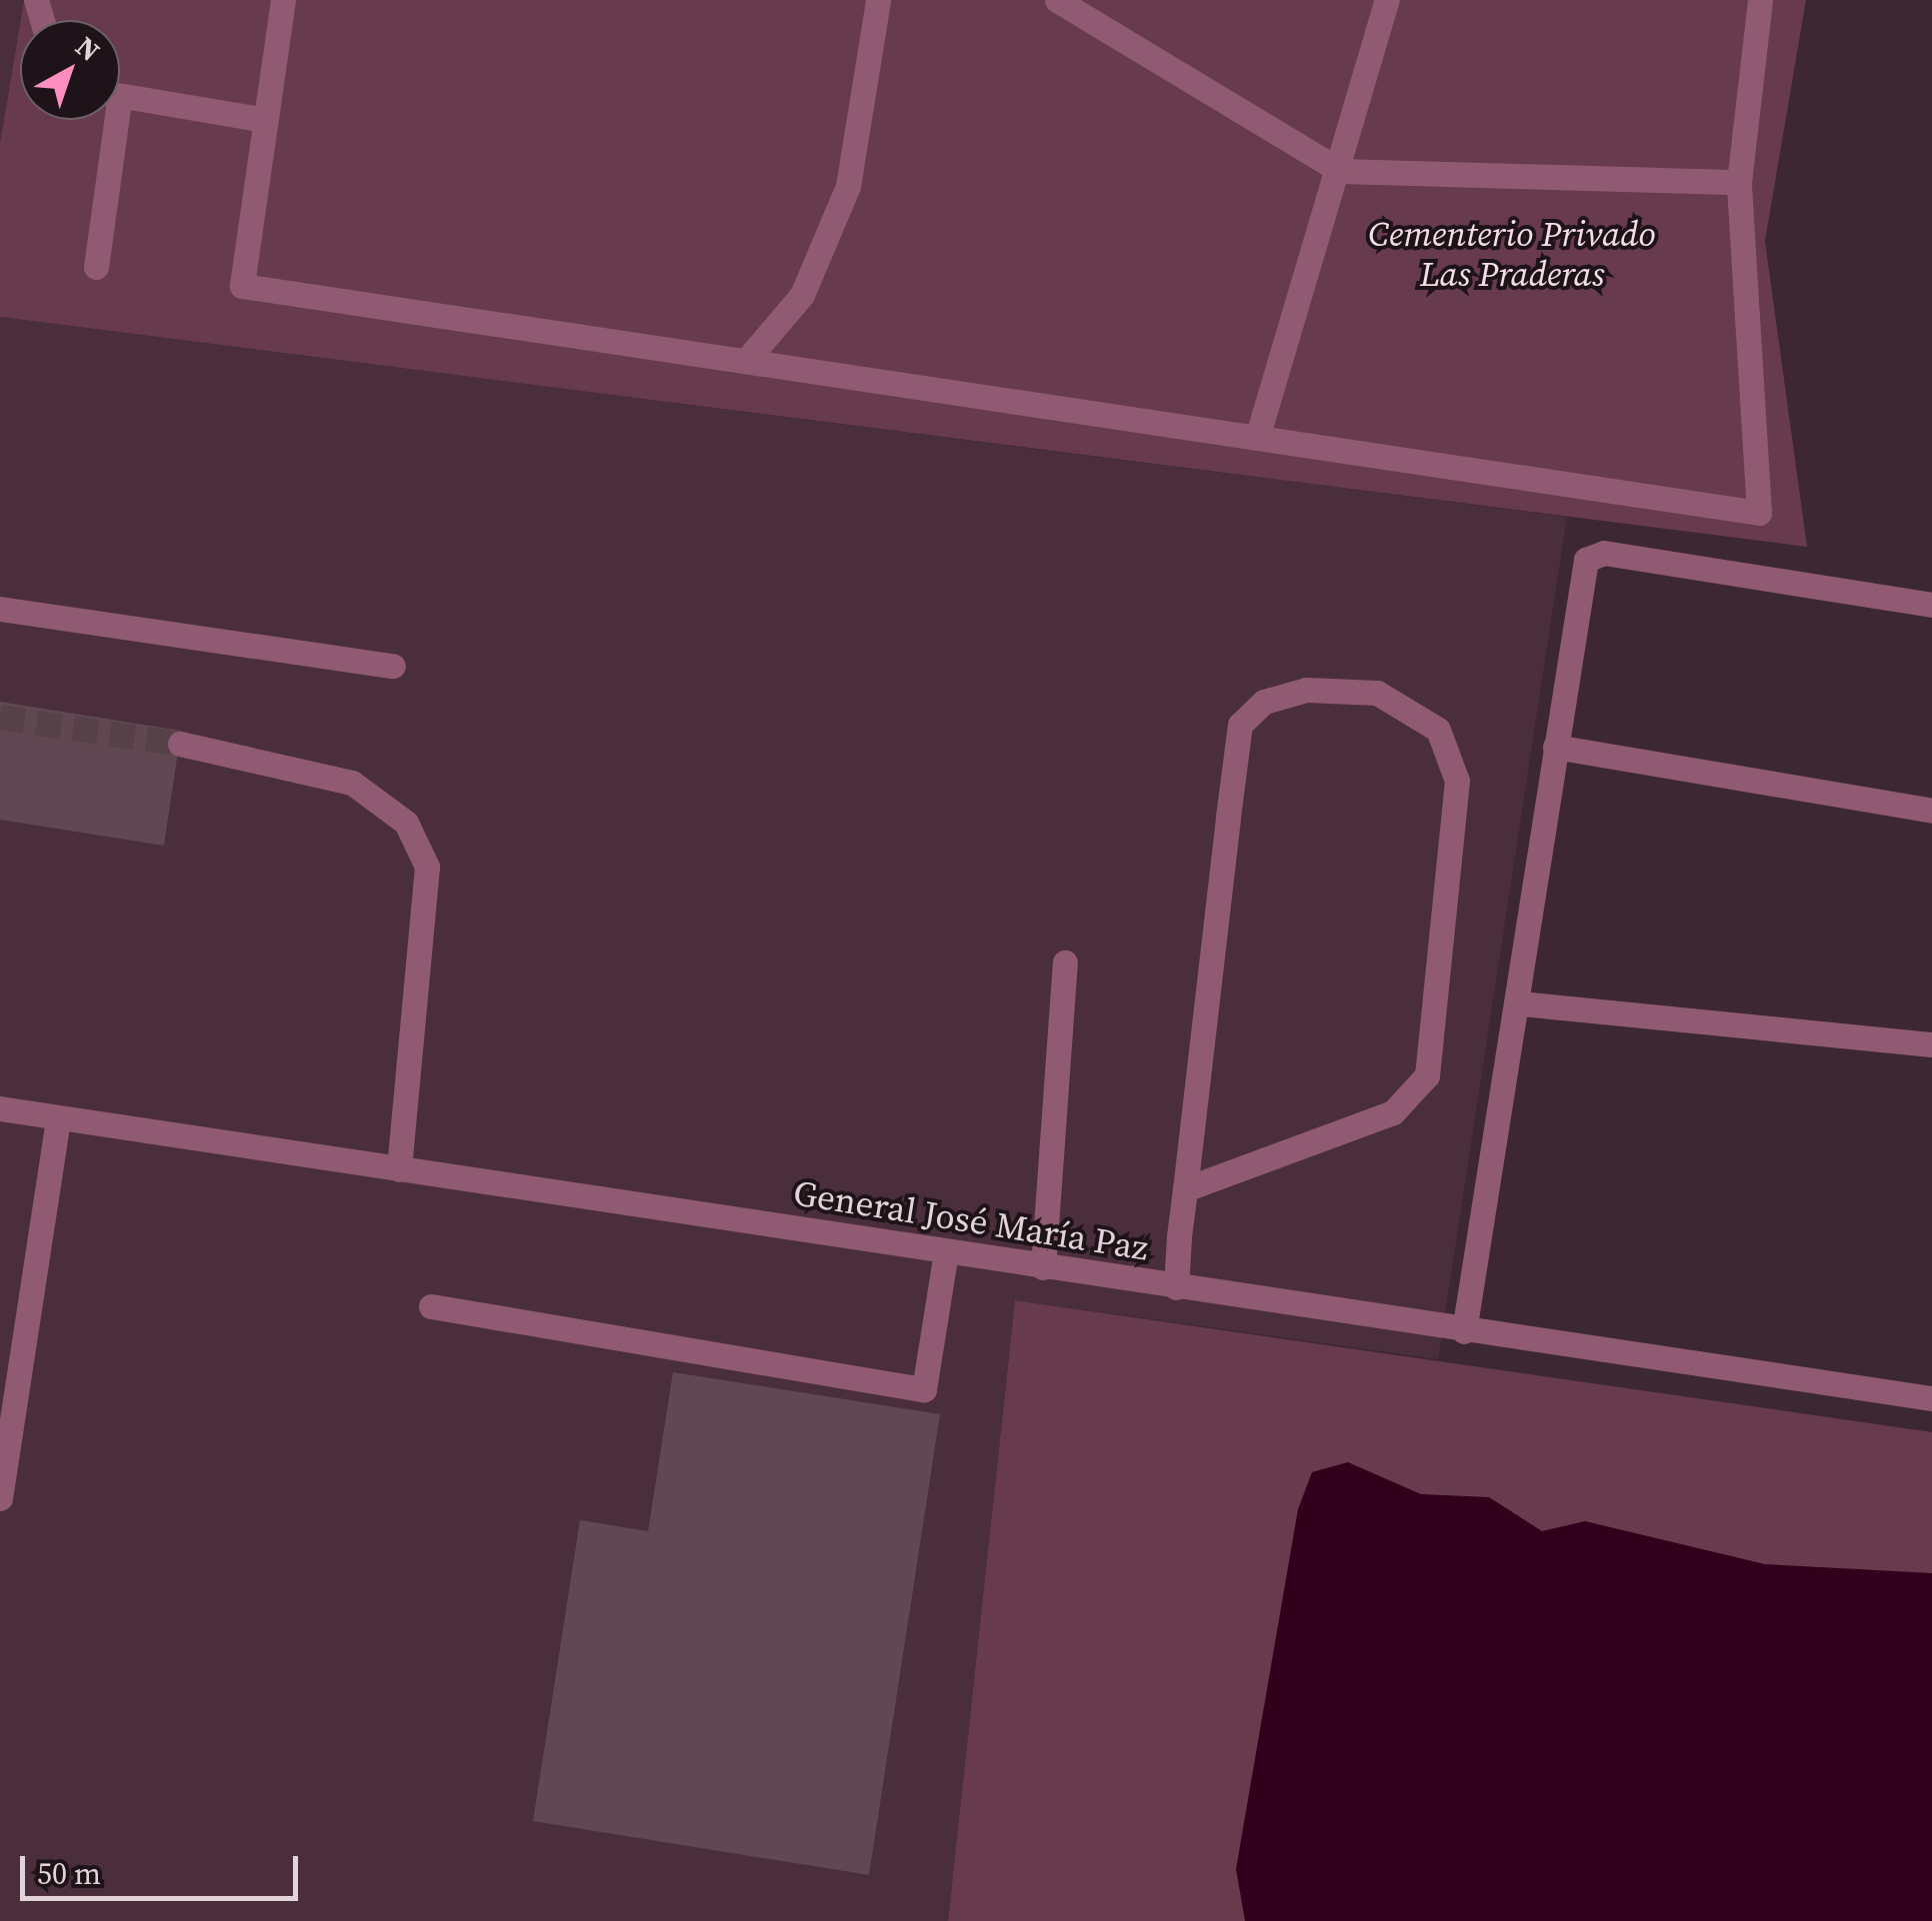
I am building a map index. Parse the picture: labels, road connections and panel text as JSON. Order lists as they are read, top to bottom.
{
  "streets": {
    "street": ["General José María Paz"]
  },
  "parks": ["Cementerio Privado Las Praderas"],
  "scale_bar": "50 m",
  "north": "top right"
}
